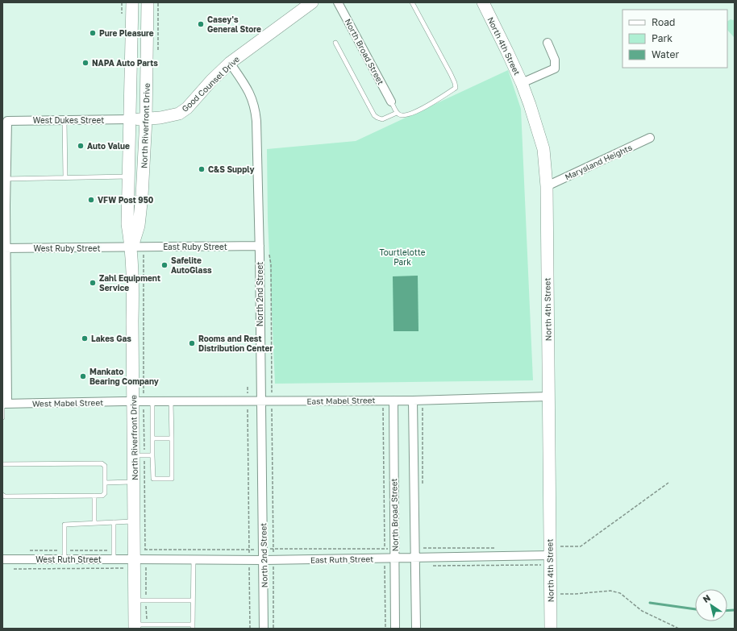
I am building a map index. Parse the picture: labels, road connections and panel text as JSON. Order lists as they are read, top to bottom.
{
  "streets": {
    "street": [
      "North 4th Street",
      "North Broad Street",
      "Good Counsel Drive",
      "West Dukes Street",
      "North Riverfront Drive",
      "Marysland Heights",
      "East Ruby Street",
      "West Ruby Street",
      "North 2nd Street",
      "East Mabel Street",
      "West Mabel Street",
      "West Ruth Street",
      "East Ruth Street"
    ]
  },
  "crossings": [
    ["North 4th Street", "Marysland Heights"],
    ["North 4th Street", "East Mabel Street"],
    ["North 4th Street", "East Ruth Street"],
    ["North Broad Street", "East Mabel Street"],
    ["North Broad Street", "East Ruth Street"],
    ["Good Counsel Drive", "West Dukes Street"],
    ["Good Counsel Drive", "North Riverfront Drive"],
    ["Good Counsel Drive", "North 2nd Street"],
    ["West Dukes Street", "North Riverfront Drive"],
    ["North Riverfront Drive", "East Ruby Street"],
    ["North Riverfront Drive", "West Ruby Street"],
    ["North Riverfront Drive", "East Mabel Street"],
    ["North Riverfront Drive", "West Mabel Street"],
    ["North Riverfront Drive", "West Ruth Street"],
    ["North Riverfront Drive", "East Ruth Street"],
    ["East Ruby Street", "West Ruby Street"],
    ["East Ruby Street", "North 2nd Street"],
    ["North 2nd Street", "East Mabel Street"],
    ["North 2nd Street", "East Ruth Street"],
    ["East Mabel Street", "West Mabel Street"],
    ["West Ruth Street", "East Ruth Street"]
  ],
  "parks": ["Tourtlelotte Park"],
  "places": [
    "Casey's General Store",
    "Pure Pleasure",
    "NAPA Auto Parts",
    "Auto Value",
    "C&S Supply",
    "VFW Post 950",
    "Safelite AutoGlass",
    "Zahl Equipment Service",
    "Lakes Gas",
    "Rooms and Rest Distribution Center",
    "Mankato Bearing Company"
  ],
  "legend": ["Road", "Park", "Water"],
  "north": "top left"
}
